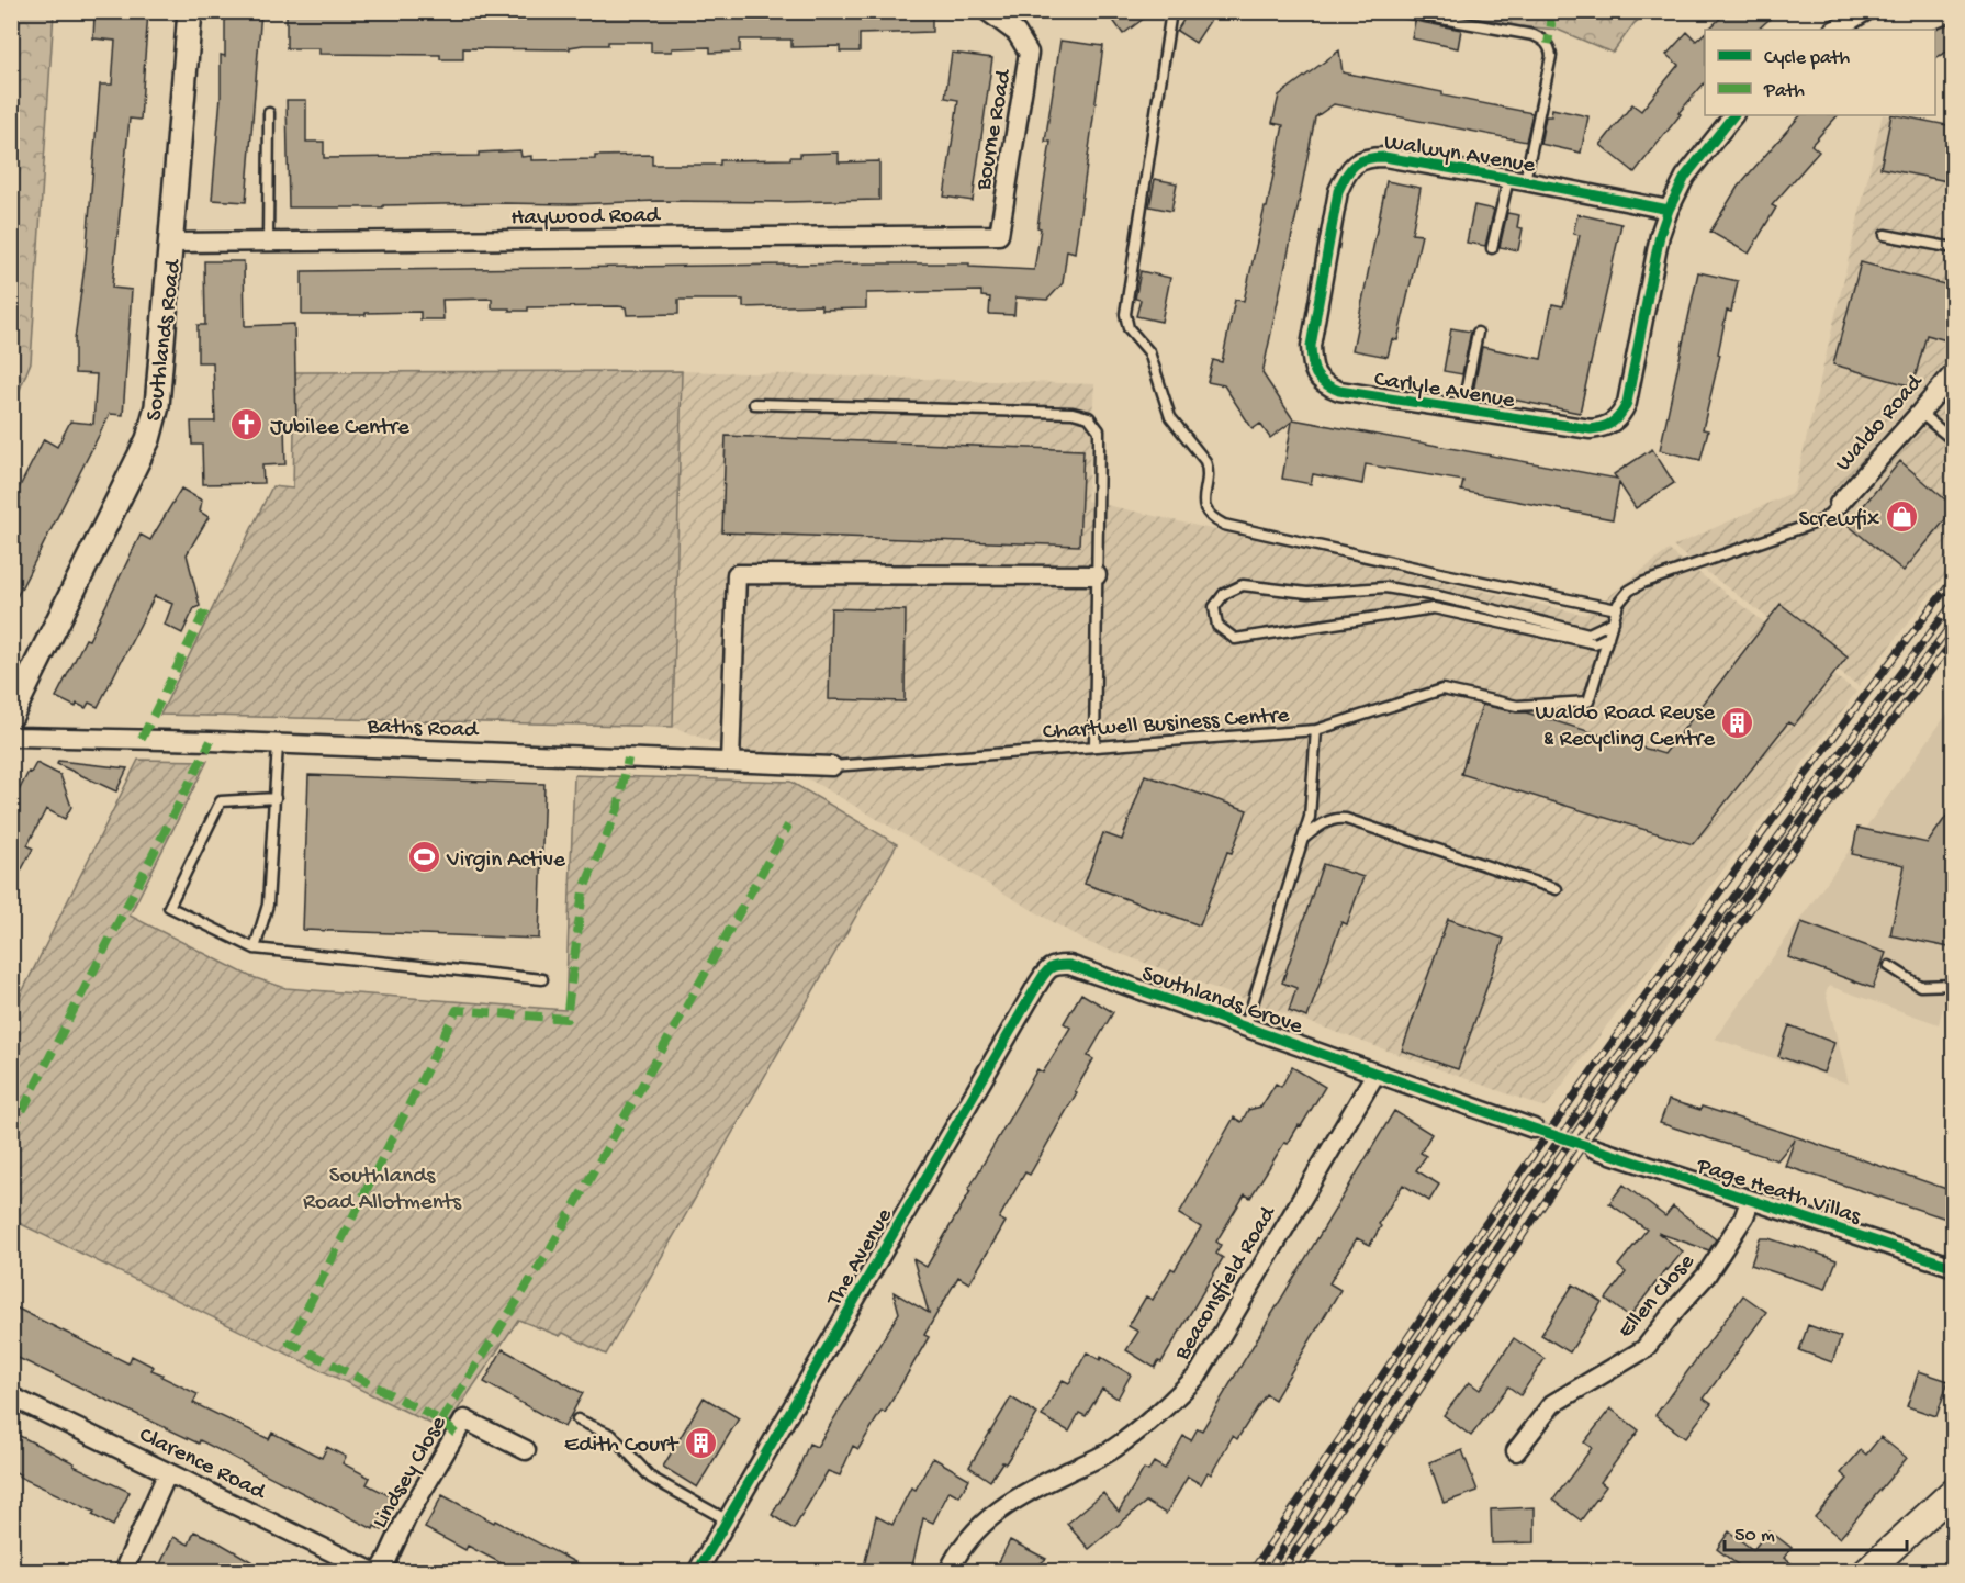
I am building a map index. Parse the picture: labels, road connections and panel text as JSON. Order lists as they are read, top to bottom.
{
  "streets": {
    "street": [
      "Bourne Road",
      "Walwyn Avenue",
      "Haywood Road",
      "Southlands Road",
      "Carlyle Avenue",
      "Waldo Road",
      "Baths Road",
      "Southlands Grove",
      "Page Heath Villas",
      "The Avenue",
      "Beaconsfield Road",
      "Ellen Close",
      "Clarence Road",
      "Lindsey Close"
    ],
    "lane": ["Chartwell Business Centre"]
  },
  "crossings": [
    ["Bourne Road", "Haywood Road"],
    ["Walwyn Avenue", "Carlyle Avenue"],
    ["Haywood Road", "Southlands Road"],
    ["Chartwell Business Centre", "Baths Road"],
    ["Chartwell Business Centre", "Southlands Grove"],
    ["Southlands Grove", "The Avenue"],
    ["Southlands Grove", "Beaconsfield Road"],
    ["Page Heath Villas", "Ellen Close"]
  ],
  "parks": ["Southlands Road Allotments"],
  "places": {
    "church": ["Jubilee Centre"],
    "shop": ["Screwfix"],
    "building": ["Waldo Road Reuse & Recycling Centre", "Edith Court"],
    "sports": ["Virgin Active"]
  },
  "legend": ["Cycle path", "Path"],
  "scale_bar": "50 m"
}
